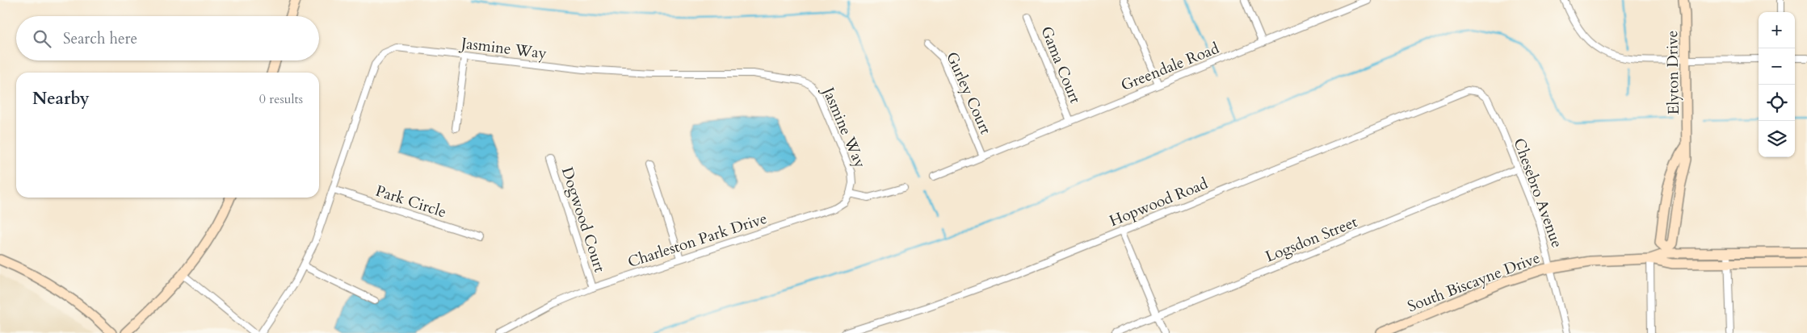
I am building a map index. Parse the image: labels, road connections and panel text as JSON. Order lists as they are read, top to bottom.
{
  "streets": {
    "street": [
      "Jasmine Way",
      "Gama Court",
      "Greendale Road",
      "Elyton Drive",
      "Gurley Court",
      "Chesebro Avenue",
      "Park Circle",
      "Hopwood Road",
      "Dogwood Court",
      "Logsdon Street",
      "Charleston Park Drive",
      "South Biscayne Drive"
    ]
  },
  "crossings": [
    ["Jasmine Way", "Park Circle"],
    ["Jasmine Way", "Charleston Park Drive"],
    ["Gama Court", "Greendale Road"],
    ["Greendale Road", "Gurley Court"],
    ["Elyton Drive", "South Biscayne Drive"],
    ["Chesebro Avenue", "Hopwood Road"],
    ["Chesebro Avenue", "Logsdon Street"],
    ["Chesebro Avenue", "South Biscayne Drive"],
    ["Dogwood Court", "Charleston Park Drive"]
  ],
  "page": {
    "map_buttons": ["+", "−"],
    "search": "Search here",
    "heading": ["Nearby", "0 results"]
  }
}
